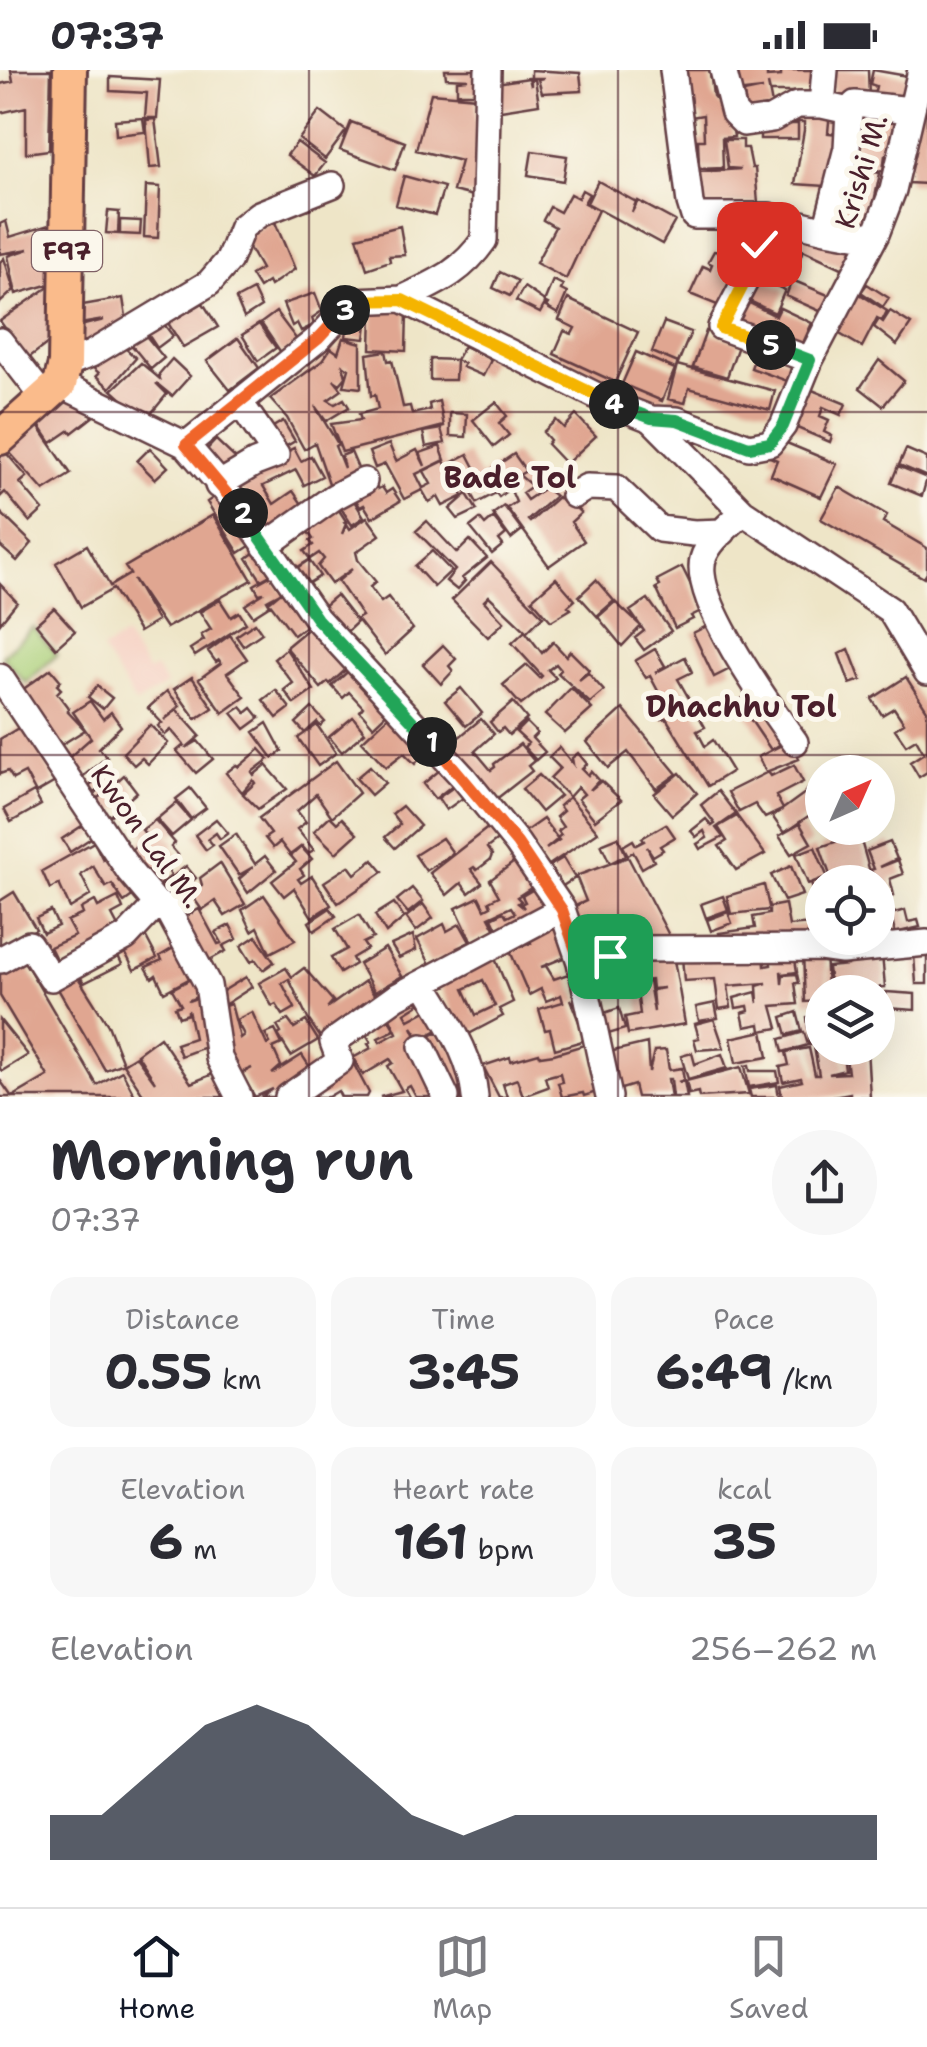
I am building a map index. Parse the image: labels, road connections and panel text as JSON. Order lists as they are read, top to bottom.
{
  "streets": {
    "main road": ["F97"],
    "street": ["Krishi M.", "Kwon Lal M."]
  },
  "districts": ["Bade Tol", "Dhachhu Tol"],
  "north": "top right",
  "page": {
    "status": "07:37",
    "pins": [
      "3",
      "5",
      "4",
      "2",
      "1"
    ],
    "heading": ["Morning run", "07:37"],
    "stats": [
      ["Distance", "0.55 km"],
      ["Time", "3:45"],
      ["Pace", "6:49 /km"],
      ["Elevation", "6 m"],
      ["Heart rate", "161 bpm"],
      ["kcal", "35"]
    ],
    "chart": ["Elevation", "256–262 m"],
    "tabs": ["Home", "Map", "Saved"]
  }
}
